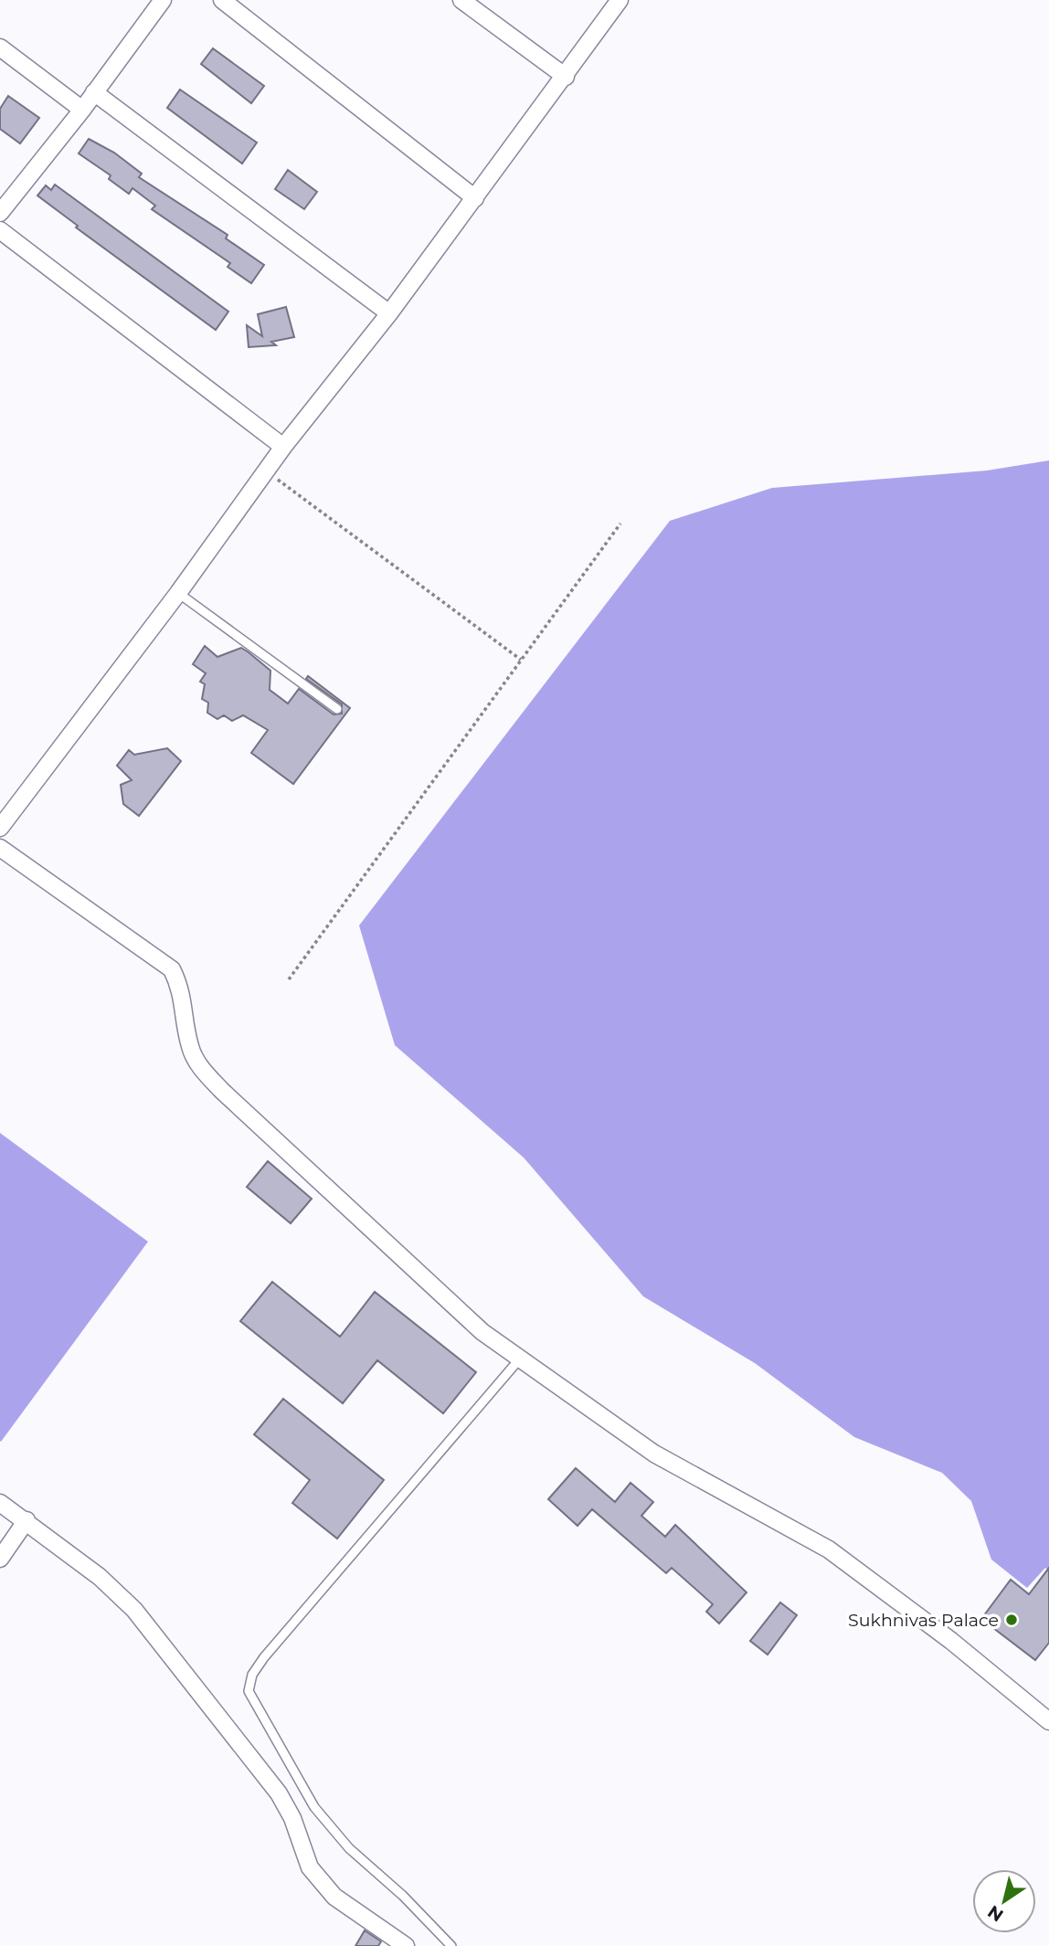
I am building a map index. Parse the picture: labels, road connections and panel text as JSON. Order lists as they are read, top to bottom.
{
  "places": ["Sukhnivas Palace"],
  "north": "bottom left"
}
